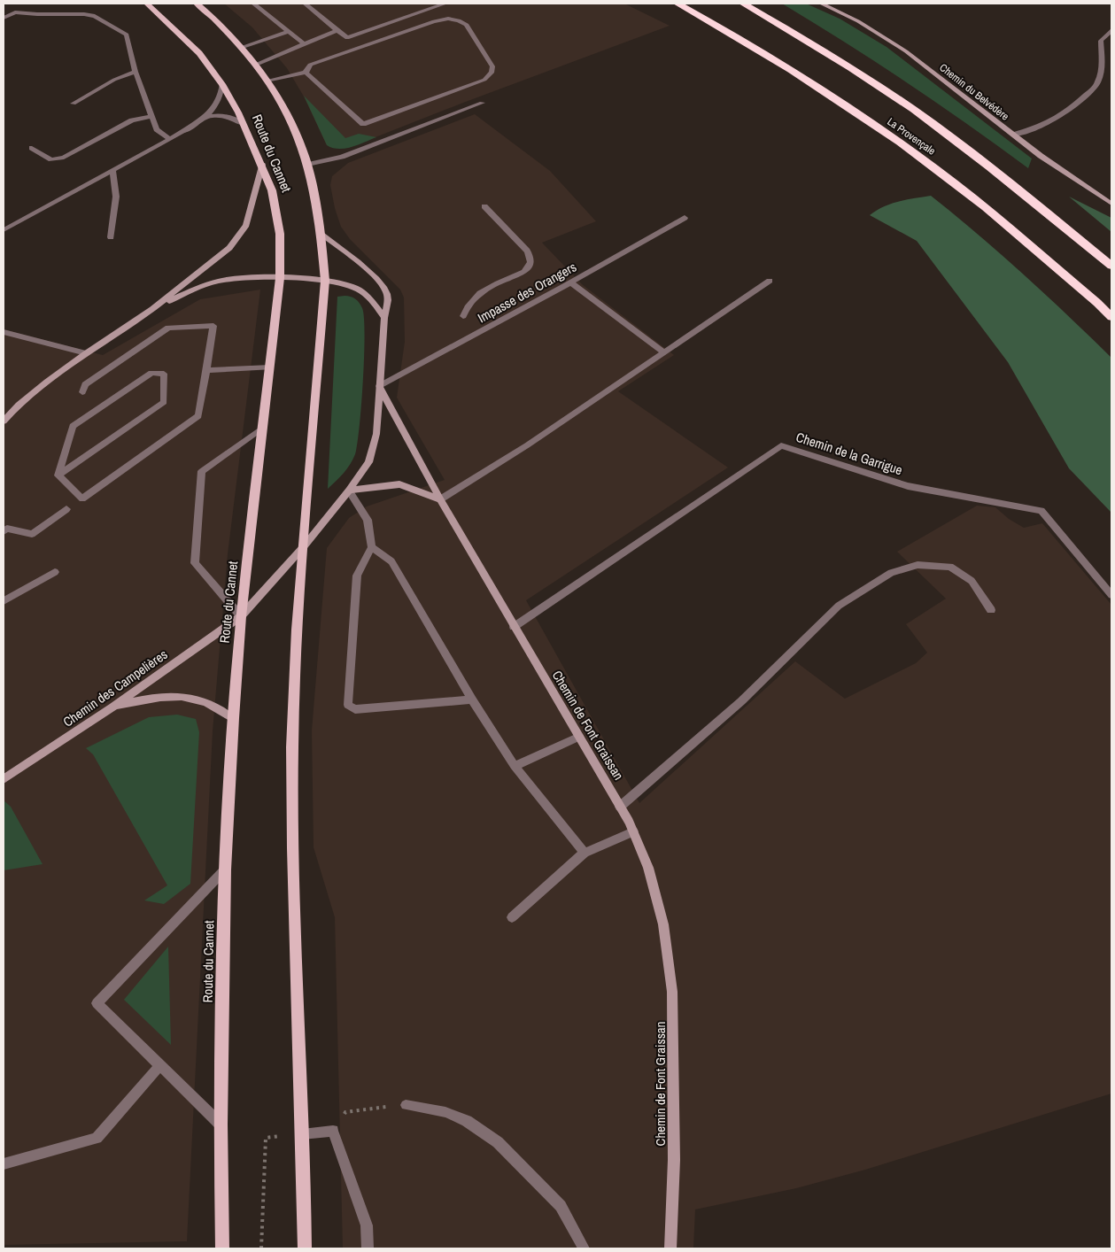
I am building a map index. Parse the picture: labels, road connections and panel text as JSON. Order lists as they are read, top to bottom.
{
  "streets": {
    "highway": ["La Provençale"],
    "main road": [
      "Chemin du Belvédère",
      "Route du Cannet",
      "Chemin des Campelières",
      "Chemin de Font Graissan"
    ],
    "street": ["Impasse des Orangers", "Chemin de la Garrigue"]
  },
  "crossings": [
    ["Route du Cannet", "Chemin des Campelières"],
    ["Impasse des Orangers", "Chemin des Campelières"],
    ["Impasse des Orangers", "Chemin de Font Graissan"],
    ["Chemin de la Garrigue", "Chemin de Font Graissan"],
    ["Chemin des Campelières", "Chemin de Font Graissan"]
  ]
}
